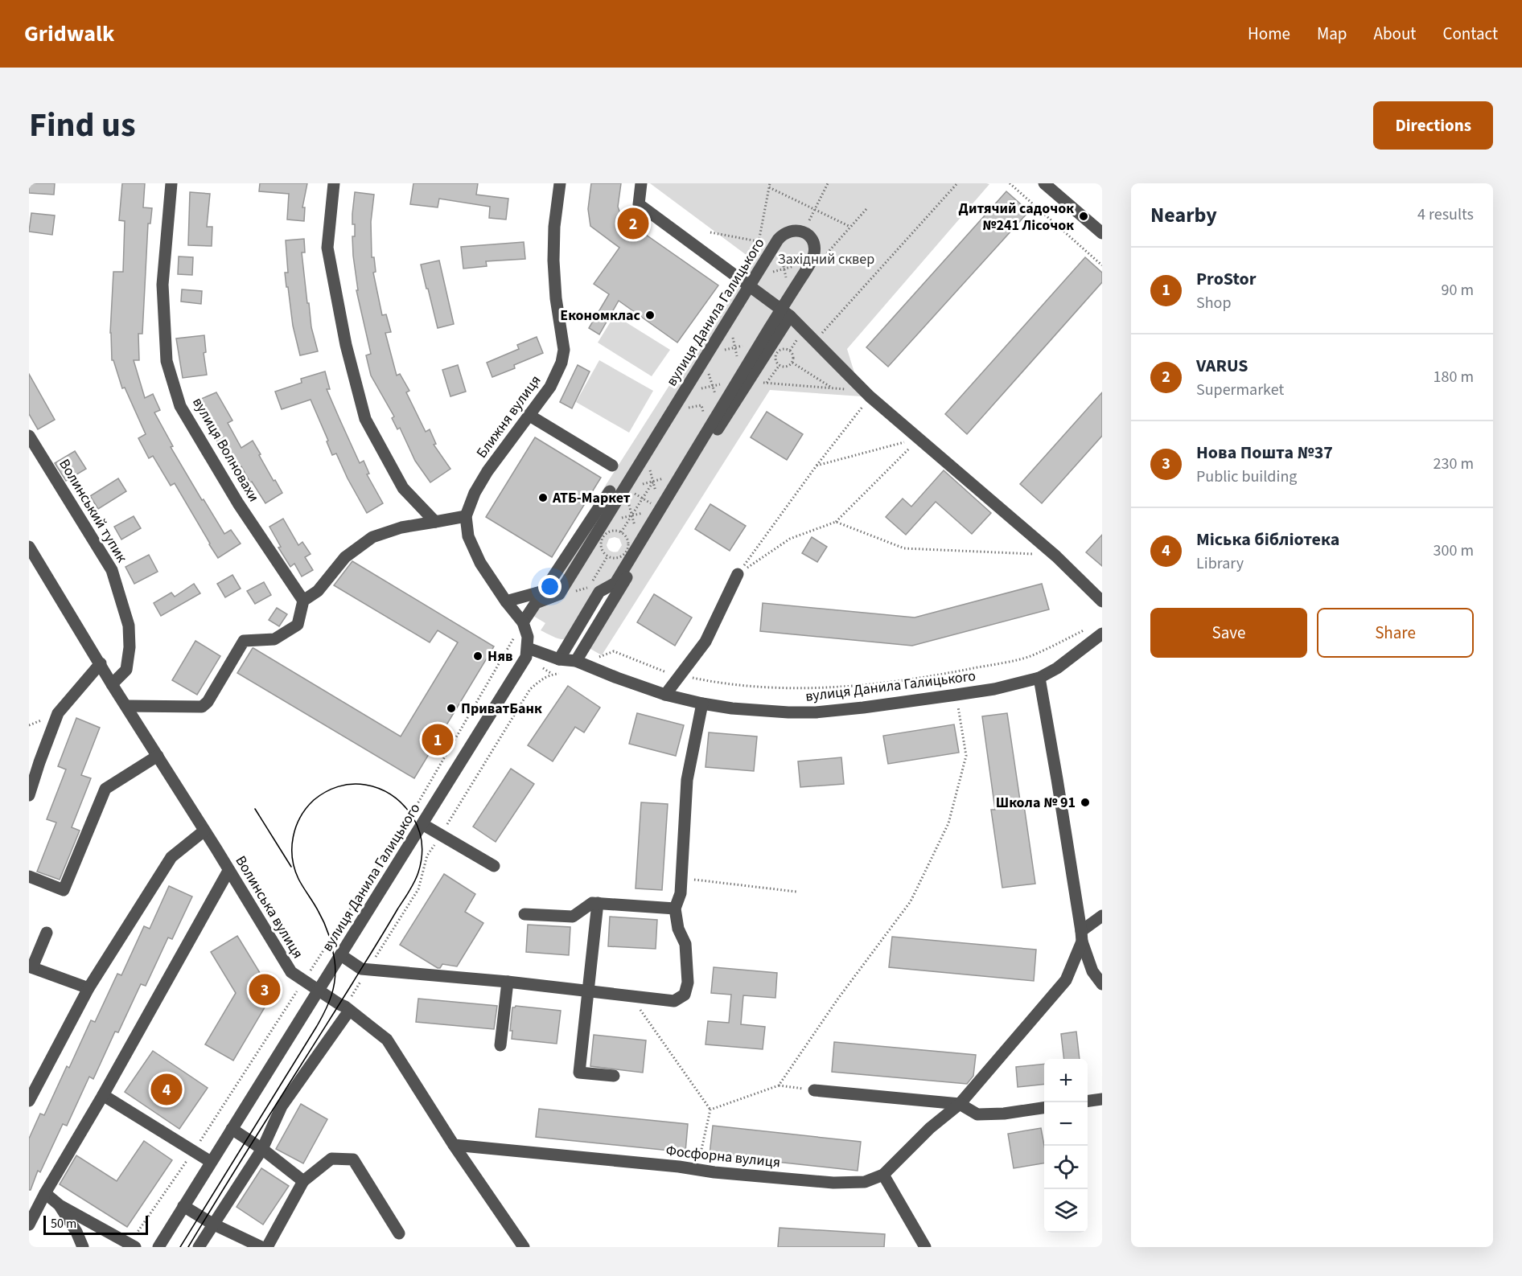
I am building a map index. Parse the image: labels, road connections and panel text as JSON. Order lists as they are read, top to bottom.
{
  "streets": {
    "street": [
      "вулиця Данила Галицького",
      "Ближня вулиця",
      "вулиця Волновахи",
      "Волинський тупик",
      "Волинська вулиця",
      "Фосфорна вулиця"
    ]
  },
  "crossings": [
    ["вулиця Данила Галицького", "Волинська вулиця"],
    ["Волинський тупик", "Волинська вулиця"],
    ["Волинська вулиця", "Фосфорна вулиця"]
  ],
  "parks": ["Західний сквер"],
  "places": [
    "Дитячий садочок №241 Лісочок",
    "Економклас",
    "АТБ-Маркет",
    "Няв",
    "ПриватБанк",
    "Школа № 91"
  ],
  "scale_bar": "50 m",
  "page": {
    "header": "Gridwalk",
    "nav": [
      "Home",
      "Map",
      "About",
      "Contact"
    ],
    "title": "Find us",
    "buttons": [
      "Directions",
      ["Save", "Share"]
    ],
    "heading": ["Nearby", "4 results"],
    "pins": [
      "2",
      "1",
      "3",
      "4"
    ],
    "list": [
      {
        "mark": "1",
        "name": "ProStor",
        "note": "Shop",
        "value": "90 m"
      },
      {
        "mark": "2",
        "name": "VARUS",
        "note": "Supermarket",
        "value": "180 m"
      },
      {
        "mark": "3",
        "name": "Нова Пошта №37",
        "note": "Public building",
        "value": "230 m"
      },
      {
        "mark": "4",
        "name": "Міська бібліотека",
        "note": "Library",
        "value": "300 m"
      }
    ],
    "map_buttons": ["+", "−"],
    "scale": "50 m"
  }
}
